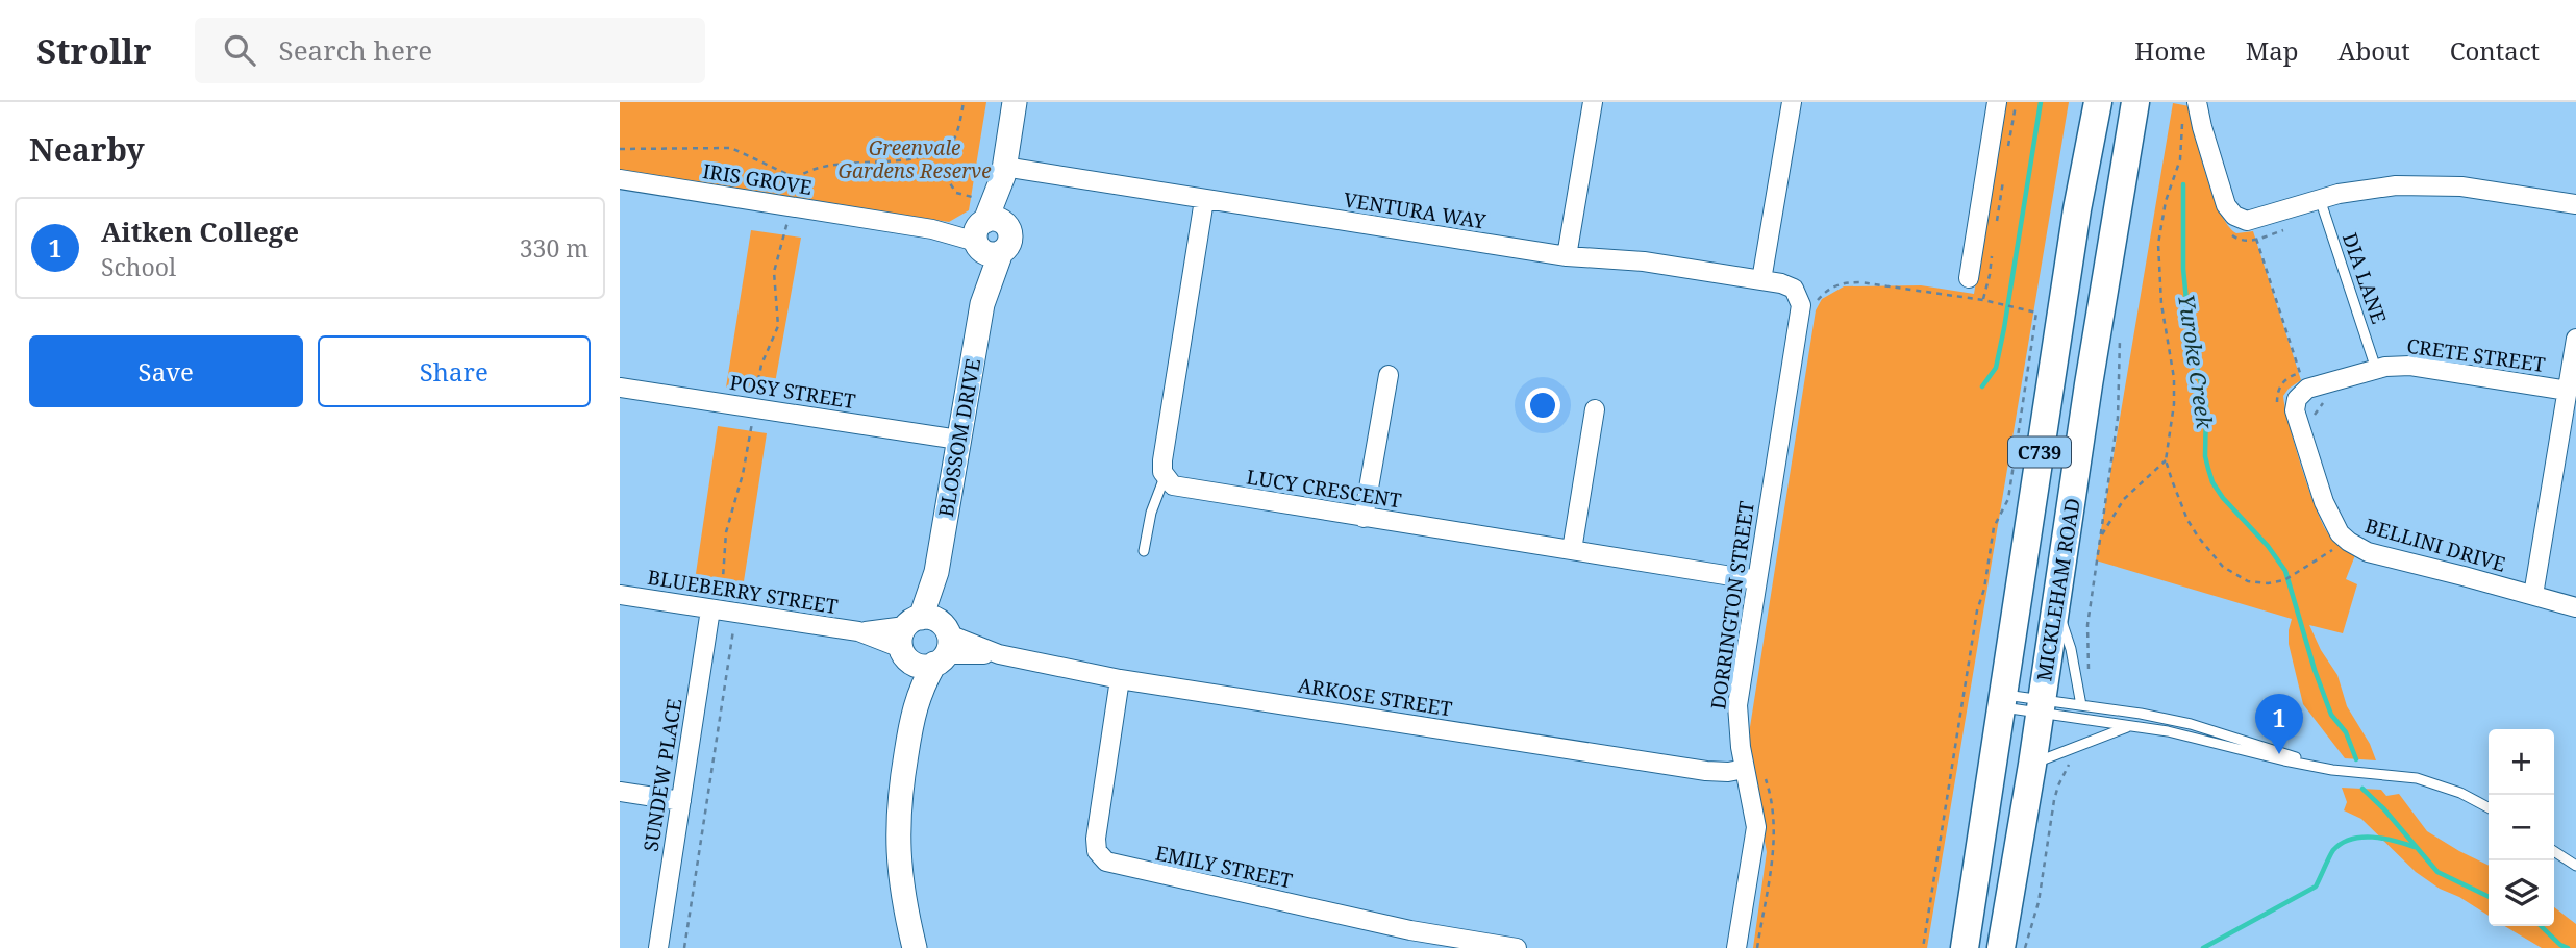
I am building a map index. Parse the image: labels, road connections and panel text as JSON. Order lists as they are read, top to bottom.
{
  "streets": {
    "main road": ["C739", "MICKLEHAM ROAD"],
    "street": [
      "IRIS GROVE",
      "VENTURA WAY",
      "CRETE STREET",
      "POSY STREET",
      "BLOSSOM DRIVE",
      "LUCY CRESCENT",
      "BELLINI DRIVE",
      "BLUEBERRY STREET",
      "DORRINGTON STREET",
      "ARKOSE STREET",
      "SUNDEW PLACE",
      "EMILY STREET"
    ],
    "lane": ["DIA LANE"]
  },
  "crossings": [
    ["IRIS GROVE", "BLOSSOM DRIVE"],
    ["VENTURA WAY", "BLOSSOM DRIVE"],
    ["VENTURA WAY", "DORRINGTON STREET"],
    ["DIA LANE", "CRETE STREET"],
    ["CRETE STREET", "BELLINI DRIVE"],
    ["POSY STREET", "BLOSSOM DRIVE"],
    ["BLOSSOM DRIVE", "BLUEBERRY STREET"],
    ["BLOSSOM DRIVE", "ARKOSE STREET"],
    ["LUCY CRESCENT", "DORRINGTON STREET"],
    ["BLUEBERRY STREET", "ARKOSE STREET"],
    ["BLUEBERRY STREET", "SUNDEW PLACE"],
    ["DORRINGTON STREET", "ARKOSE STREET"],
    ["ARKOSE STREET", "EMILY STREET"]
  ],
  "water": ["Yuroke Creek"],
  "parks": ["Greenvale Gardens Reserve"],
  "page": {
    "header": "Strollr",
    "search": "Search here",
    "nav": [
      "Home",
      "Map",
      "About",
      "Contact"
    ],
    "heading": "Nearby",
    "list": [
      {
        "mark": "1",
        "name": "Aitken College",
        "note": "School",
        "value": "330 m"
      }
    ],
    "buttons": ["Save", "Share"],
    "pins": "1",
    "map_buttons": ["+", "−"]
  }
}
